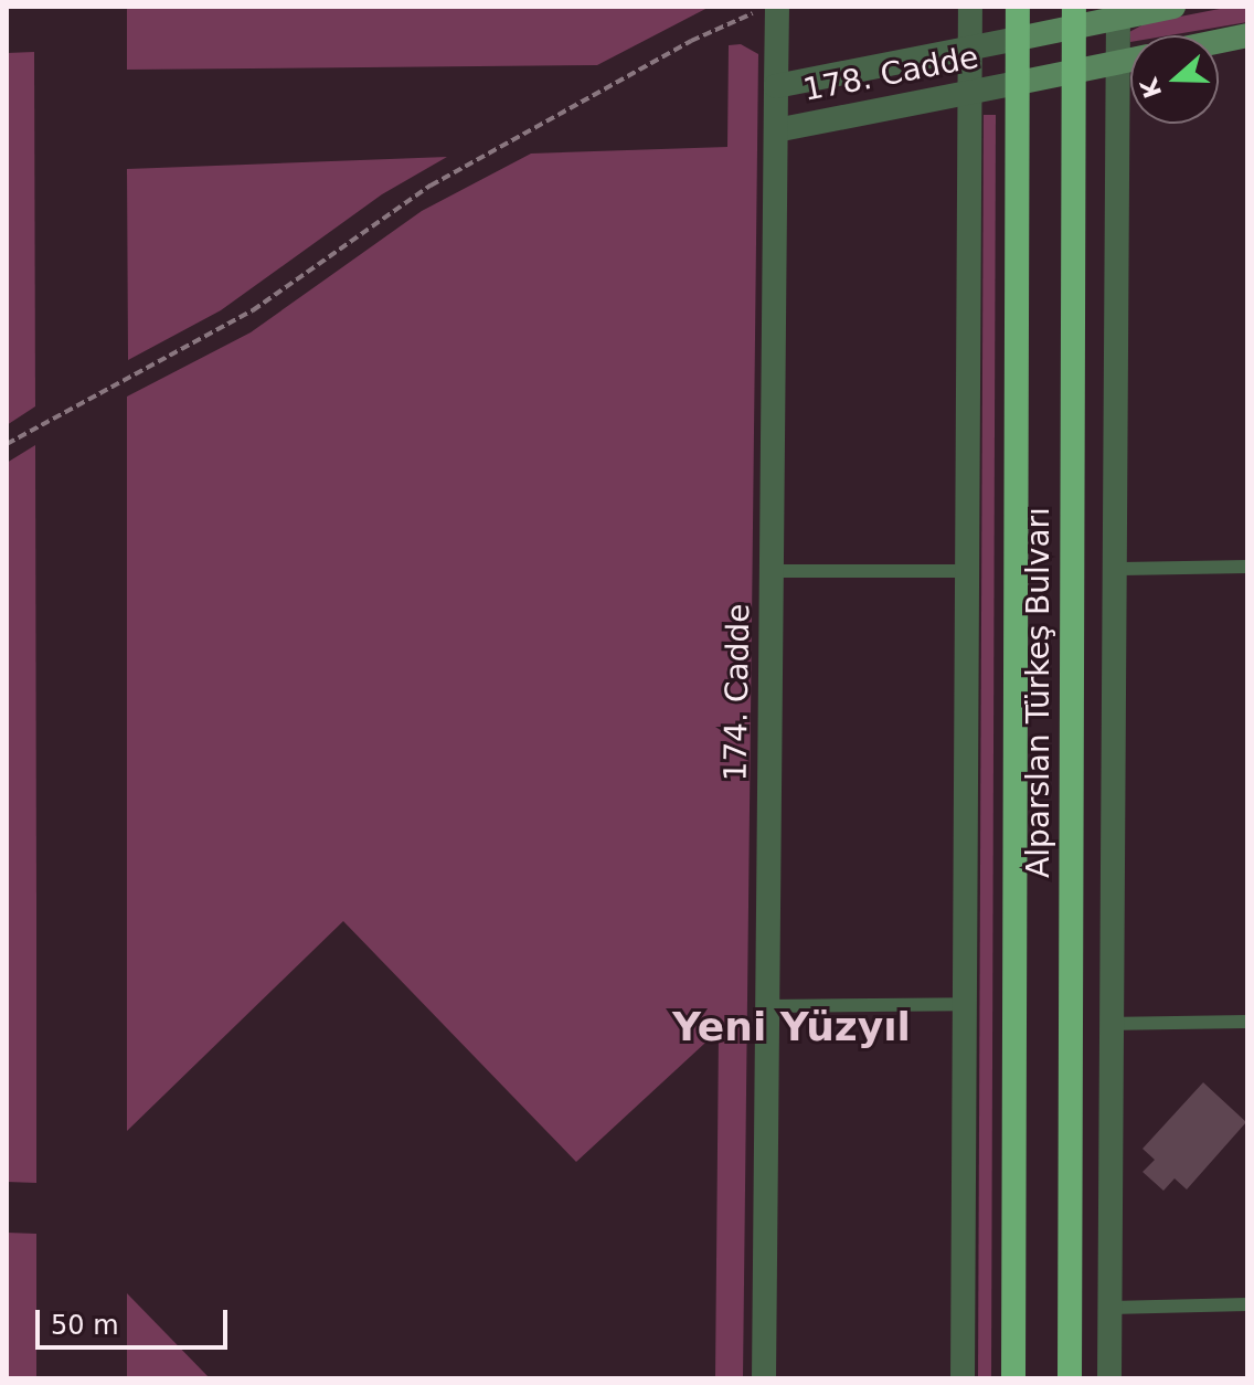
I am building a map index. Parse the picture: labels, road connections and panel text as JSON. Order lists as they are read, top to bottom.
{
  "streets": {
    "highway": ["Alparslan Türkeş Bulvarı"],
    "street": ["178. Cadde", "174. Cadde"]
  },
  "crossings": [
    ["178. Cadde", "174. Cadde"],
    ["178. Cadde", "Alparslan Türkeş Bulvarı"]
  ],
  "districts": ["Yeni Yüzyıl"],
  "scale_bar": "50 m",
  "north": "left"
}
